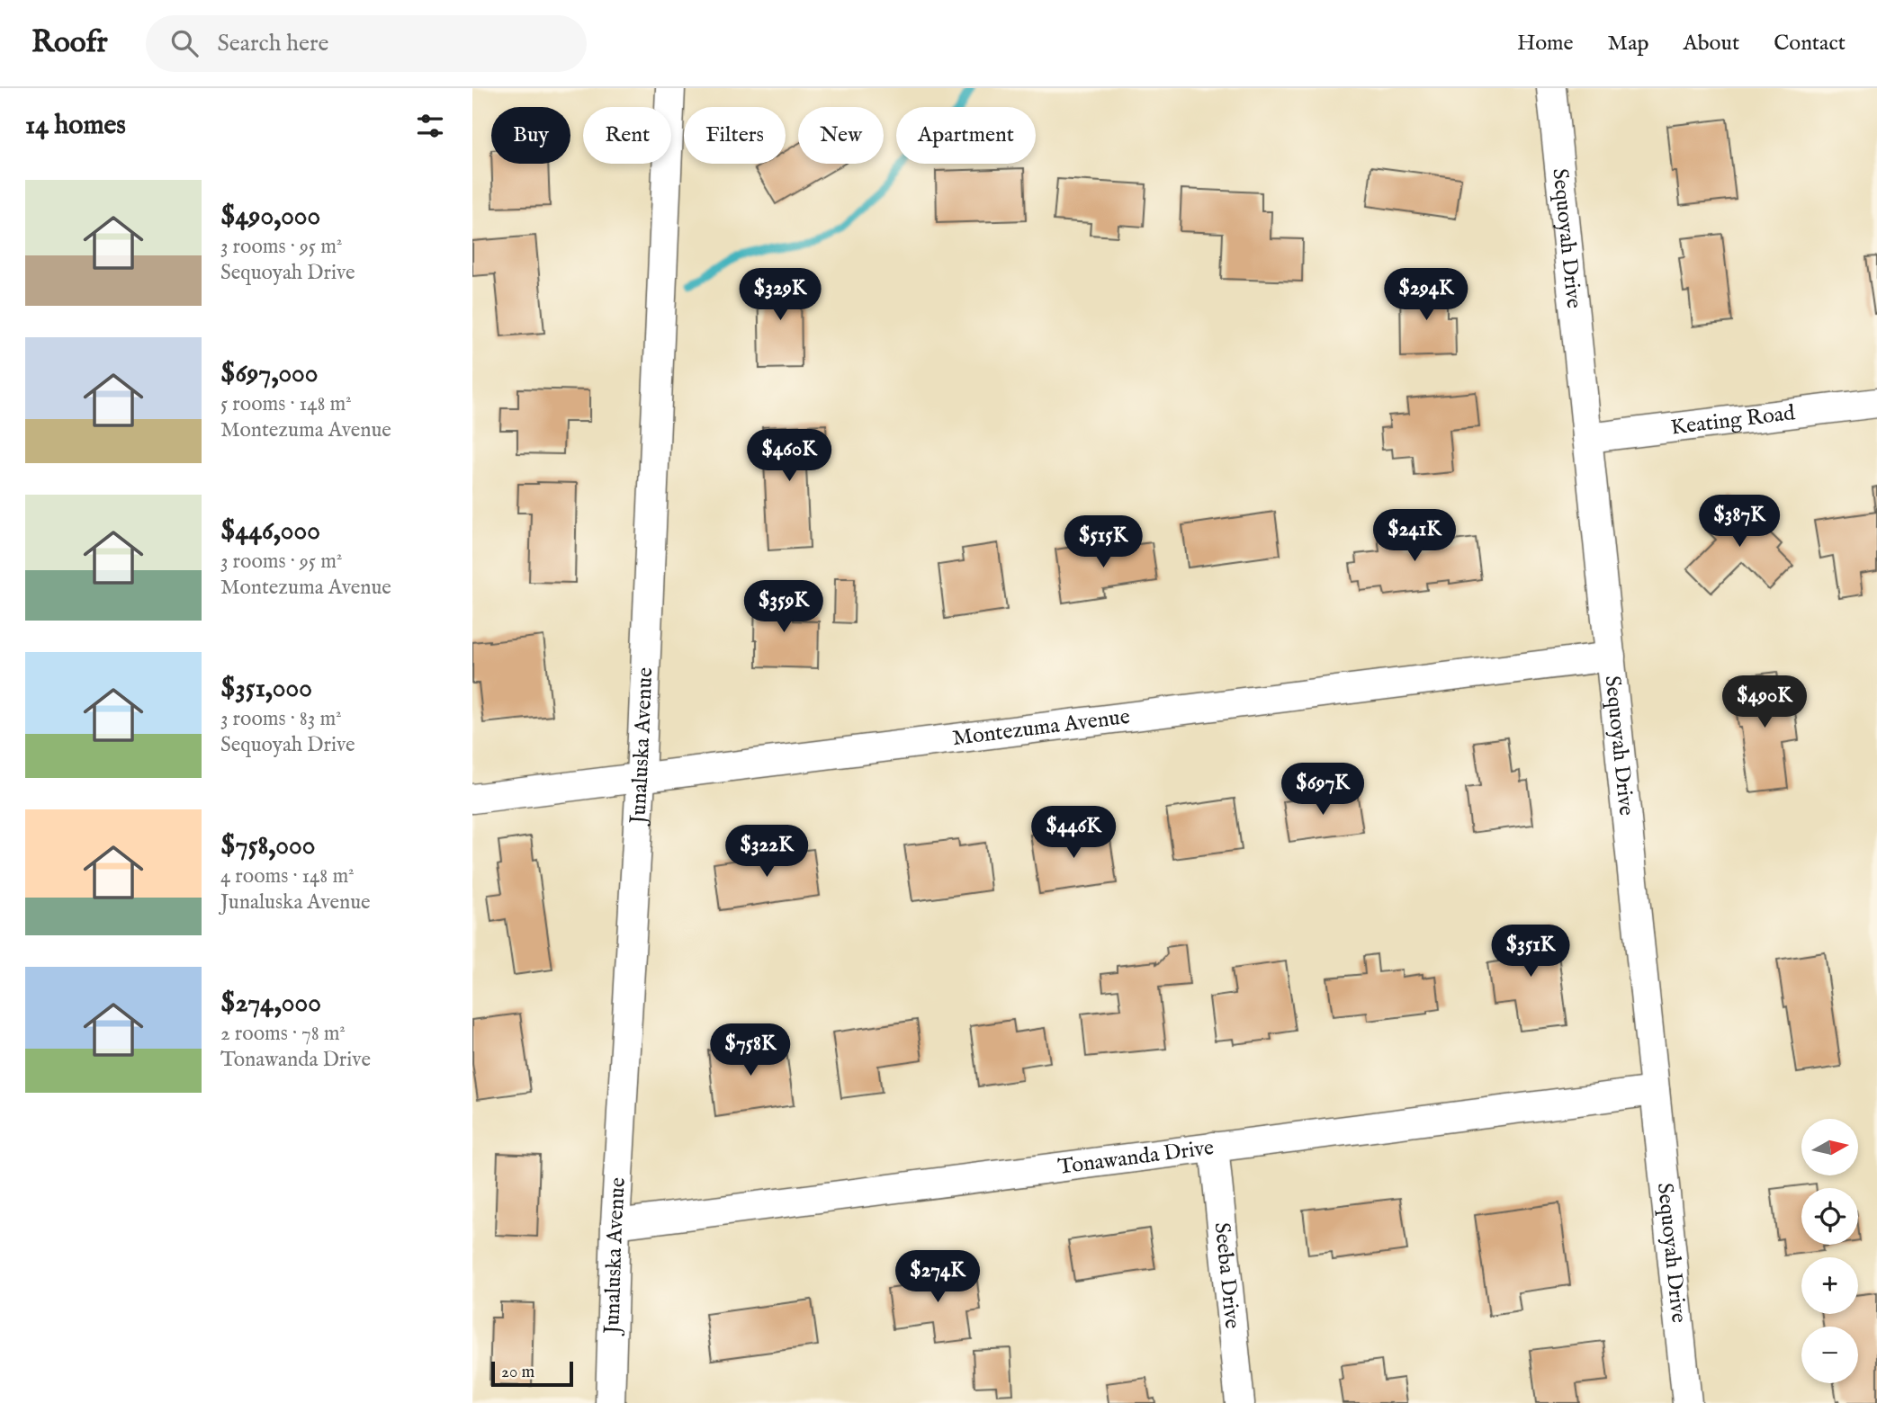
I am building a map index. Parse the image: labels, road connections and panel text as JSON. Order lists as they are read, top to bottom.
{
  "streets": {
    "street": [
      "Sequoyah Drive",
      "Keating Road",
      "Montezuma Avenue",
      "Junaluska Avenue",
      "Tonawanda Drive",
      "Seeba Drive"
    ]
  },
  "crossings": [
    ["Sequoyah Drive", "Keating Road"],
    ["Sequoyah Drive", "Montezuma Avenue"],
    ["Sequoyah Drive", "Tonawanda Drive"],
    ["Montezuma Avenue", "Junaluska Avenue"],
    ["Junaluska Avenue", "Tonawanda Drive"],
    ["Tonawanda Drive", "Seeba Drive"]
  ],
  "scale_bar": "20 m",
  "north": "right",
  "page": {
    "header": "Roofr",
    "search": "Search here",
    "nav": [
      "Home",
      "Map",
      "About",
      "Contact"
    ],
    "heading": "14 homes",
    "chip": [
      "Buy",
      "Rent",
      "Filters",
      "New",
      "Apartment"
    ],
    "list": [
      {
        "name": "$490,000",
        "note": "3 rooms · 95 m² · Sequoyah Drive"
      },
      {
        "name": "$697,000",
        "note": "5 rooms · 148 m² · Montezuma Avenue"
      },
      {
        "name": "$446,000",
        "note": "3 rooms · 95 m² · Montezuma Avenue"
      },
      {
        "name": "$351,000",
        "note": "3 rooms · 83 m² · Sequoyah Drive"
      },
      {
        "name": "$758,000",
        "note": "4 rooms · 148 m² · Junaluska Avenue"
      },
      {
        "name": "$274,000",
        "note": "2 rooms · 78 m² · Tonawanda Drive"
      }
    ],
    "price": [
      "$329K",
      "$294K",
      "$460K",
      "$387K",
      "$241K",
      "$515K",
      "$359K",
      "$490K",
      "$697K",
      "$446K",
      "$322K",
      "$351K",
      "$758K",
      "$274K"
    ],
    "map_buttons": ["+", "−"],
    "scale": "20 m"
  }
}
